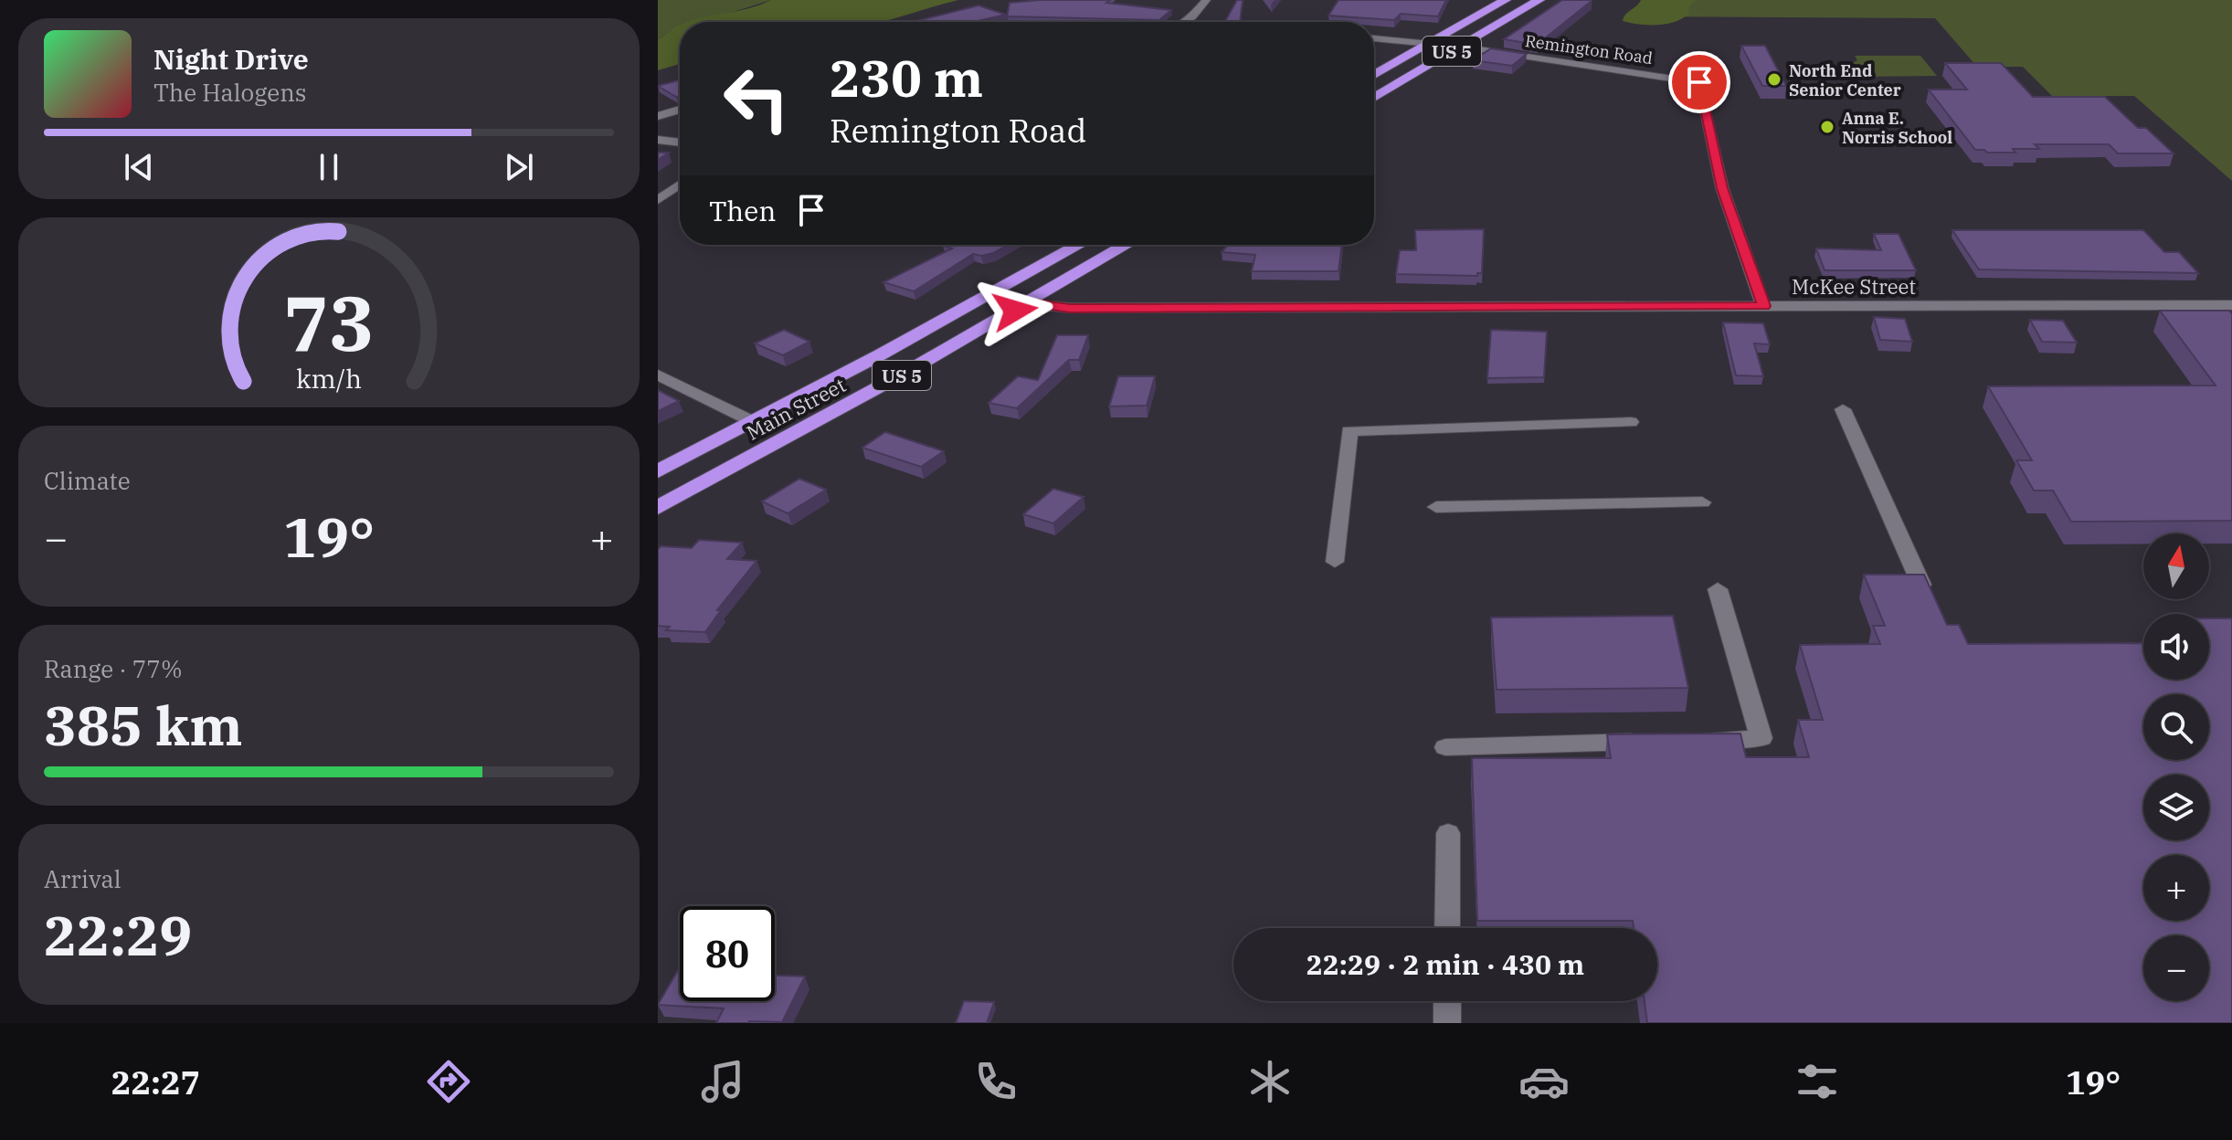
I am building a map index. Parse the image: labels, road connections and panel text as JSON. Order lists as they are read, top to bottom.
{
  "streets": {
    "highway": ["US 5", "Main Street"],
    "street": ["Remington Road", "McKee Street"]
  },
  "crossings": [
    ["Remington Road", "US 5"],
    ["Remington Road", "McKee Street"],
    ["McKee Street", "Main Street"]
  ],
  "places": ["North End Senior Center", "Anna E. Norris School"],
  "north": "top",
  "page": {
    "turn": ["230 m", "Remington Road"],
    "song": ["Night Drive", "The Halogens"],
    "then": "Then",
    "tile": [
      "Climate",
      ["Range · 77%", "385 km"],
      ["Arrival", "22:29"]
    ],
    "heat": ["−", "19°", "+"],
    "map_buttons": ["+", "−"],
    "limit": "80",
    "trip": "22:29 · 2 min · 430 m",
    "tabs": ["22:27", "19°"],
    "gauge": ["73", "km/h"]
  }
}
